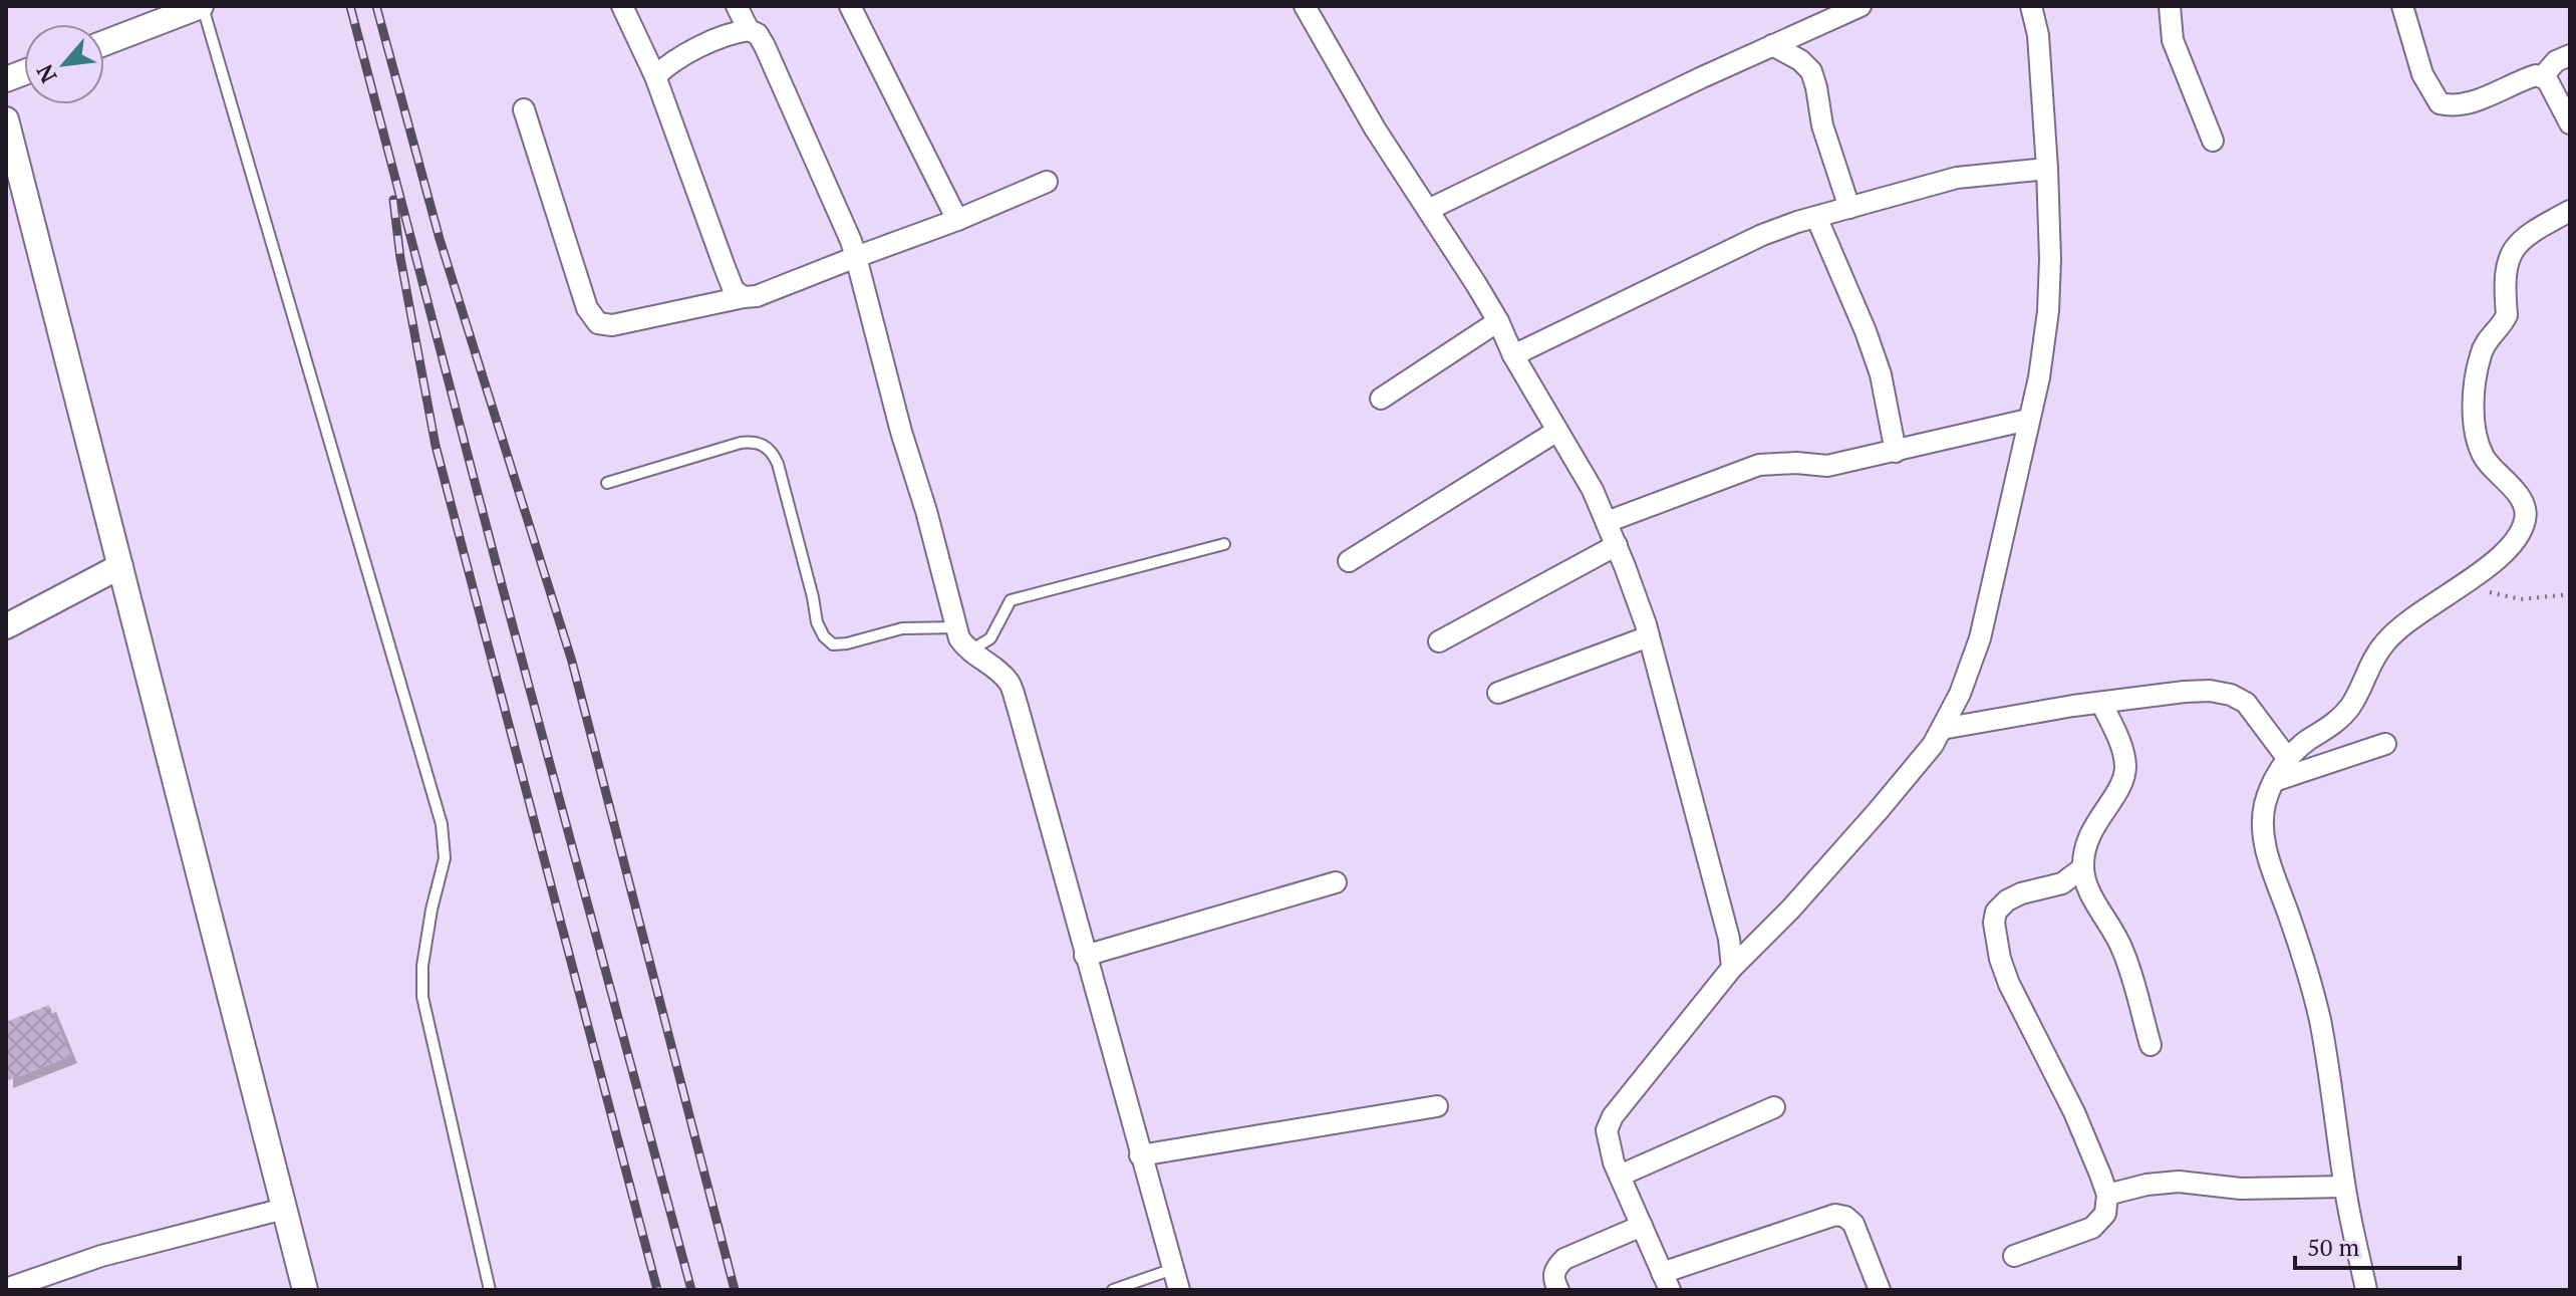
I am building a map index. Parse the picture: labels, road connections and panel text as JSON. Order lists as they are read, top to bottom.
{
  "scale_bar": "50 m",
  "north": "bottom left"
}
